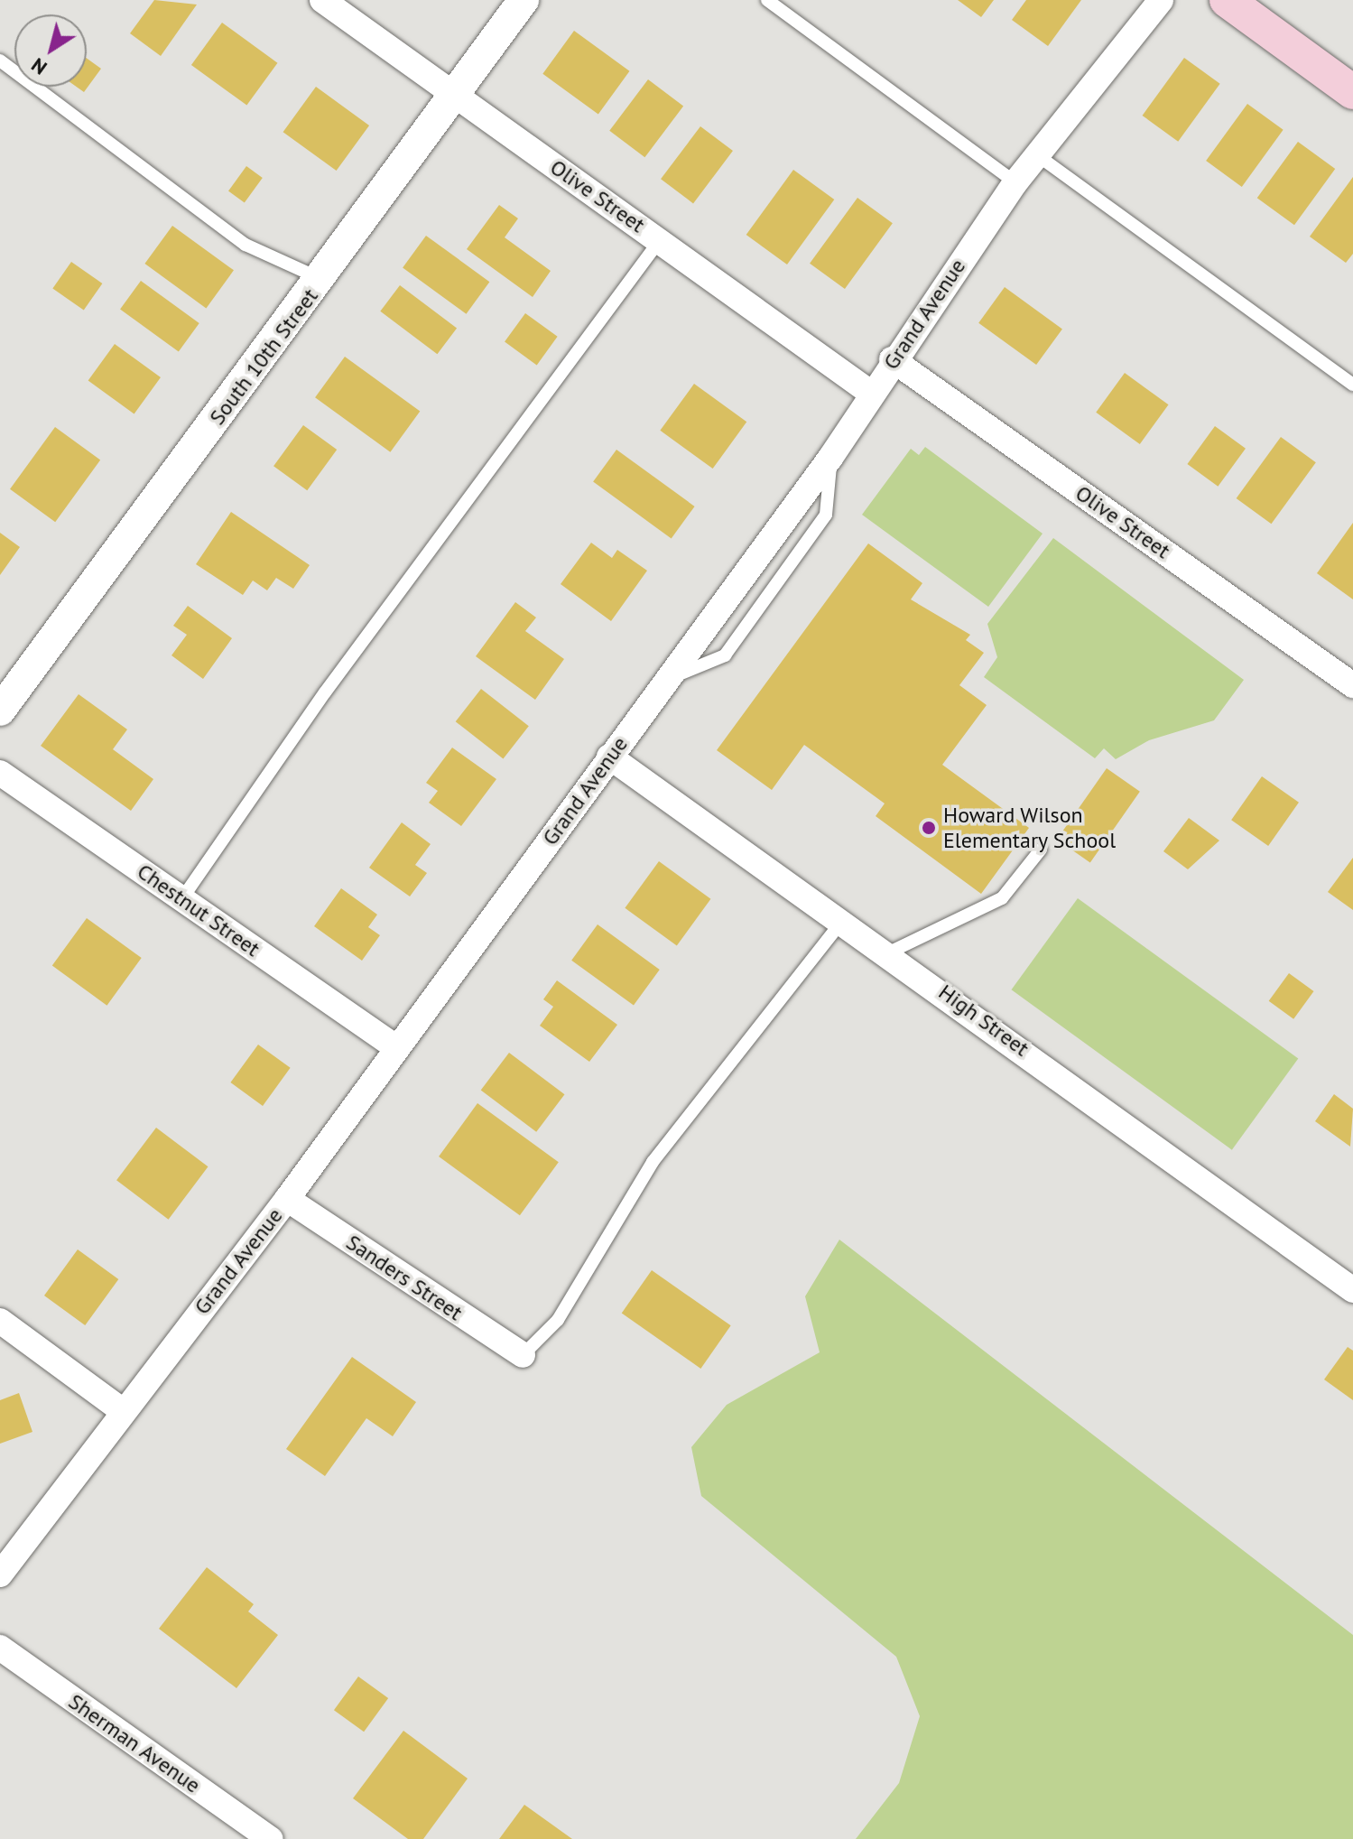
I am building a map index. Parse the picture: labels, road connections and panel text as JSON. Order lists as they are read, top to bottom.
{
  "streets": {
    "street": [
      "Olive Street",
      "Grand Avenue",
      "South 10th Street",
      "Chestnut Street",
      "High Street",
      "Sanders Street",
      "Sherman Avenue"
    ]
  },
  "crossings": [
    ["Olive Street", "Grand Avenue"],
    ["Olive Street", "South 10th Street"],
    ["Grand Avenue", "Chestnut Street"],
    ["Grand Avenue", "High Street"],
    ["Grand Avenue", "Sanders Street"]
  ],
  "places": ["Howard Wilson Elementary School"],
  "north": "bottom left"
}
